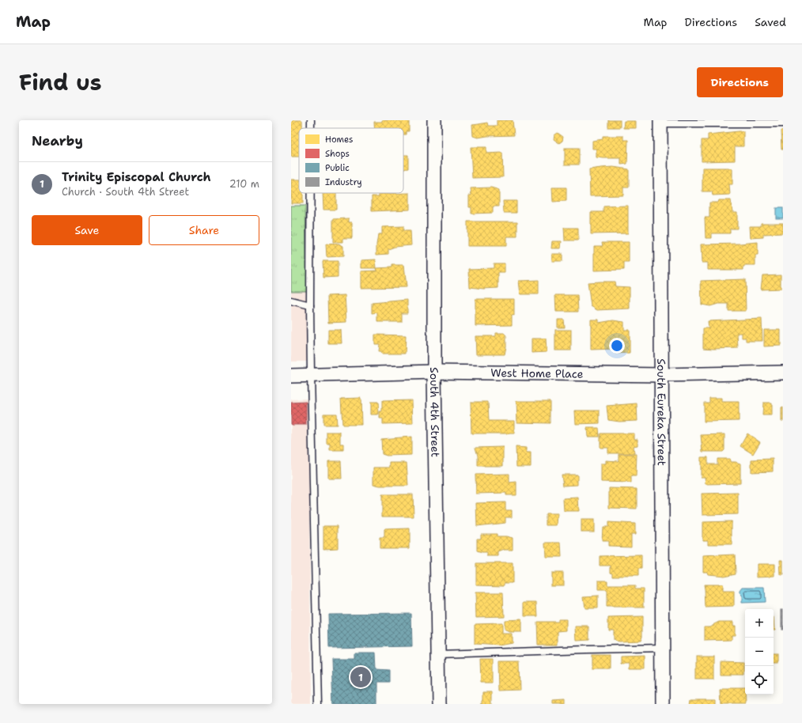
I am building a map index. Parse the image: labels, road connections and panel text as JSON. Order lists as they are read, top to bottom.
{
  "streets": {
    "street": ["West Home Place", "South 4th Street", "South Eureka Street"]
  },
  "crossings": [
    ["West Home Place", "South 4th Street"],
    ["West Home Place", "South Eureka Street"]
  ],
  "legend": [
    "Homes",
    "Shops",
    "Public",
    "Industry"
  ],
  "page": {
    "header": "Map",
    "nav": ["Map", "Directions", "Saved"],
    "title": "Find us",
    "buttons": [
      "Directions",
      ["Save", "Share"]
    ],
    "heading": "Nearby",
    "list": [
      {
        "mark": "1",
        "name": "Trinity Episcopal Church",
        "note": "Church · South 4th Street",
        "value": "210 m"
      }
    ],
    "map_buttons": ["+", "−"],
    "pins": "1"
  }
}
